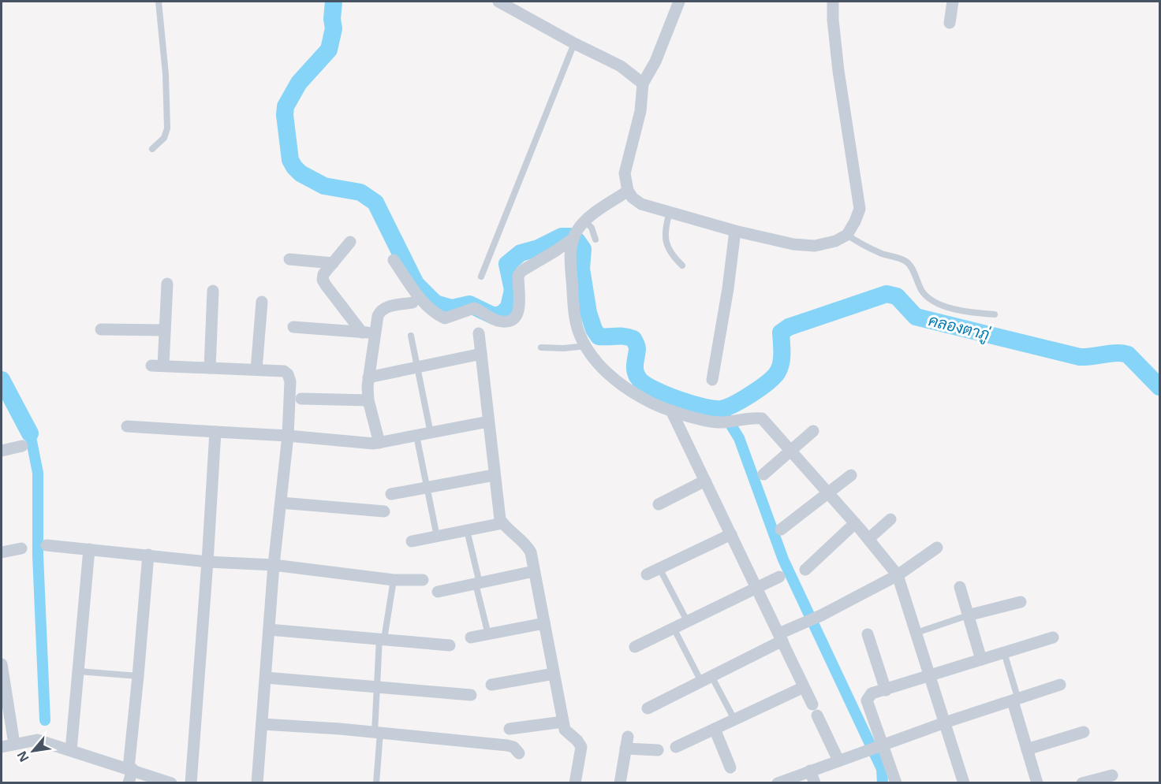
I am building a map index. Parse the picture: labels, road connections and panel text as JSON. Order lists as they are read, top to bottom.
{
  "water": ["คลองตาภู่"],
  "north": "bottom left"
}
